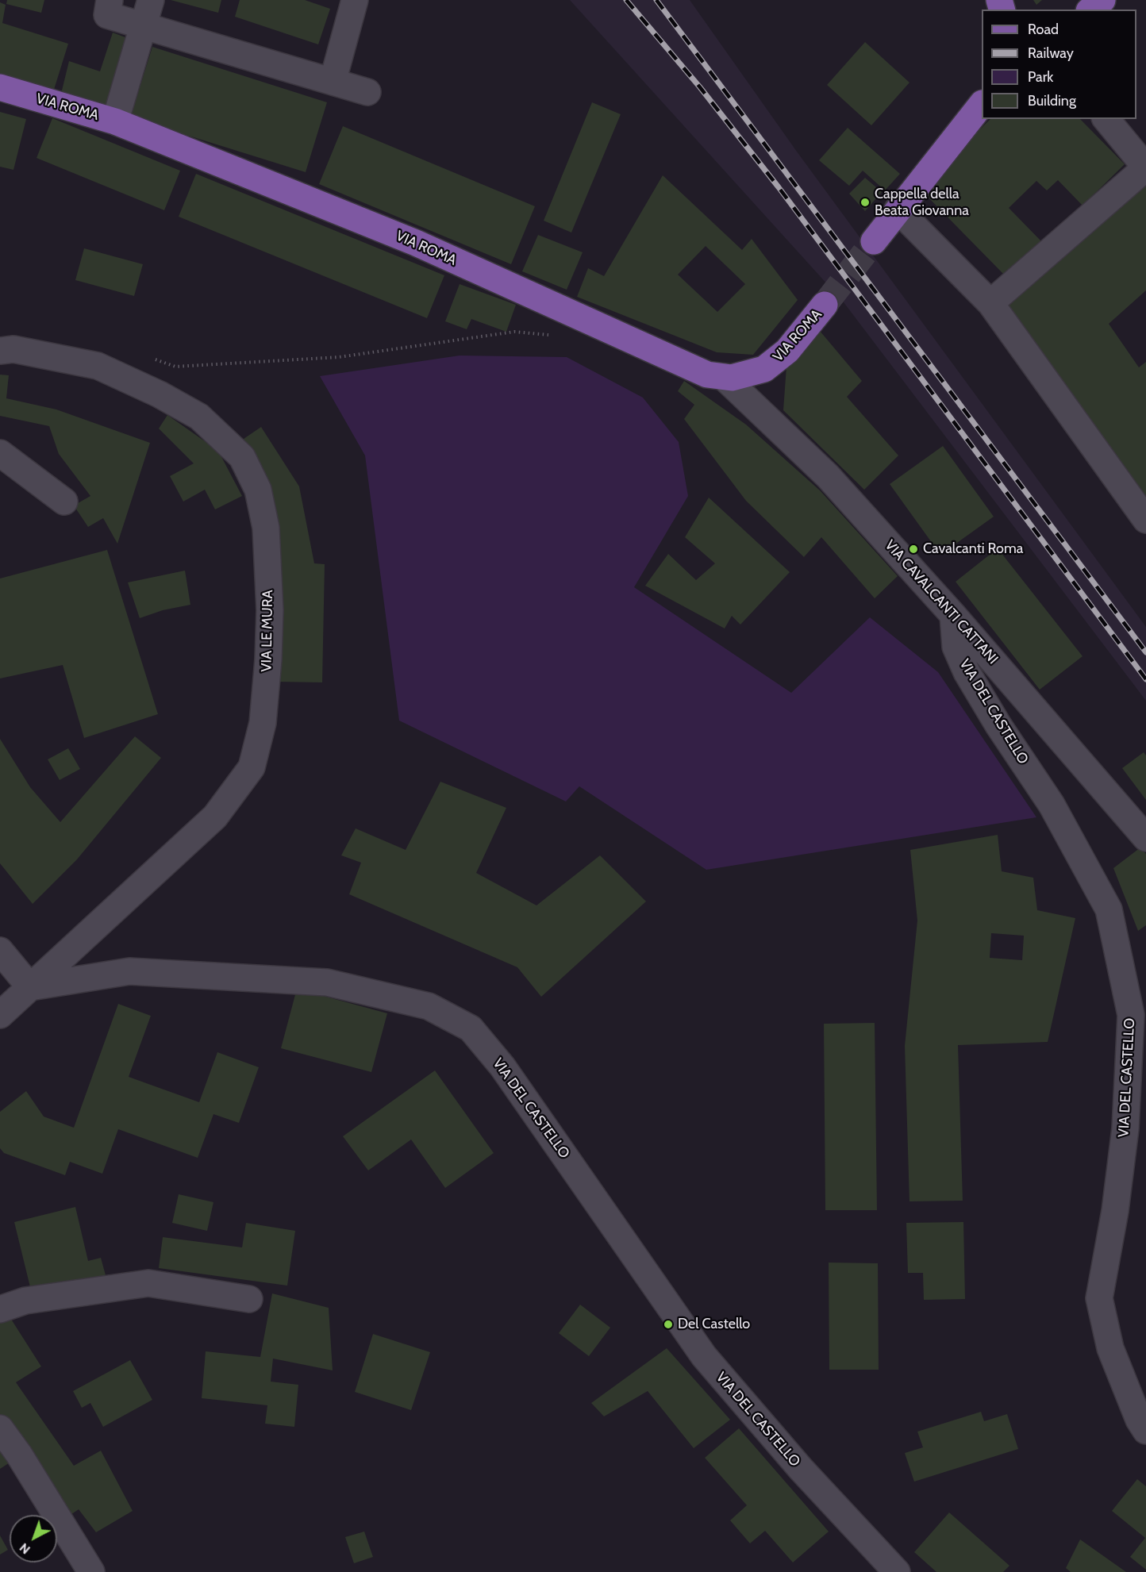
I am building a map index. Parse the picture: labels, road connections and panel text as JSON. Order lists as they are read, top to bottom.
{
  "streets": {
    "main road": ["VIA ROMA"],
    "street": ["VIA CAVALCANTI CATTANI", "VIA LE MURA", "VIA DEL CASTELLO"]
  },
  "crossings": [
    ["VIA ROMA", "VIA CAVALCANTI CATTANI"],
    ["VIA CAVALCANTI CATTANI", "VIA DEL CASTELLO"],
    ["VIA LE MURA", "VIA DEL CASTELLO"]
  ],
  "places": ["Cappella della Beata Giovanna", "Cavalcanti Roma", "Del Castello"],
  "legend": [
    "Road",
    "Railway",
    "Park",
    "Building"
  ],
  "north": "bottom left"
}
